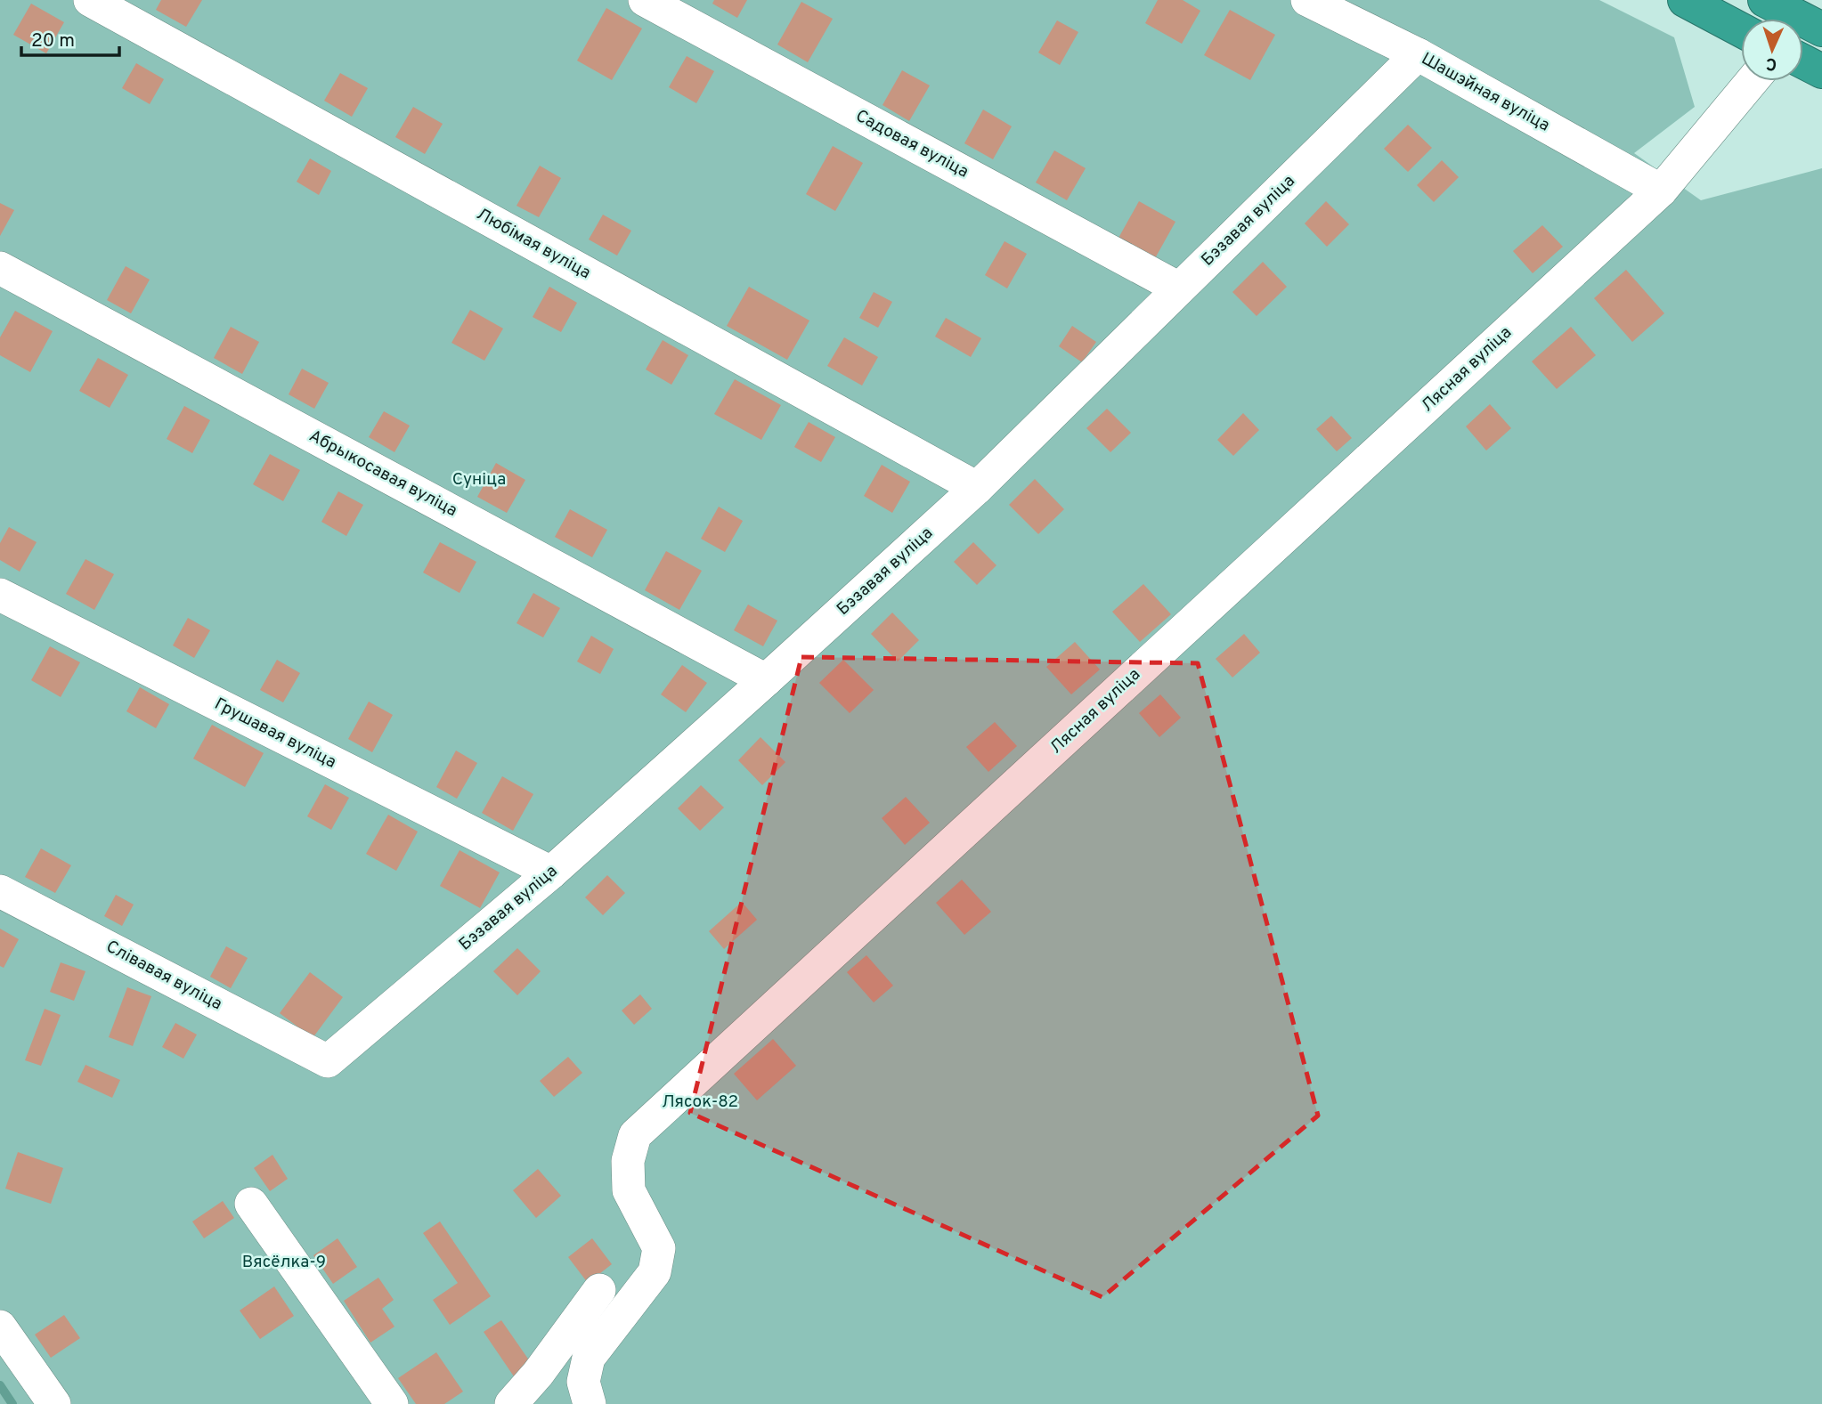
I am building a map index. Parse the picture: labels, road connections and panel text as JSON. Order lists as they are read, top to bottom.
{
  "streets": {
    "lane": [
      "Шашэйная вуліца",
      "Садовая вуліца",
      "Бэзавая вуліца",
      "Любімая вуліца",
      "Лясная вуліца",
      "Абрыкосавая вуліца",
      "Грушавая вуліца",
      "Слівавая вуліца"
    ]
  },
  "crossings": [
    ["Шашэйная вуліца", "Бэзавая вуліца"],
    ["Шашэйная вуліца", "Лясная вуліца"],
    ["Садовая вуліца", "Бэзавая вуліца"],
    ["Бэзавая вуліца", "Любімая вуліца"],
    ["Бэзавая вуліца", "Абрыкосавая вуліца"],
    ["Бэзавая вуліца", "Грушавая вуліца"],
    ["Бэзавая вуліца", "Слівавая вуліца"]
  ],
  "parks": ["Суніца", "Лясок-82", "Вясёлка-9"],
  "scale_bar": "20 m",
  "north": "bottom"
}
